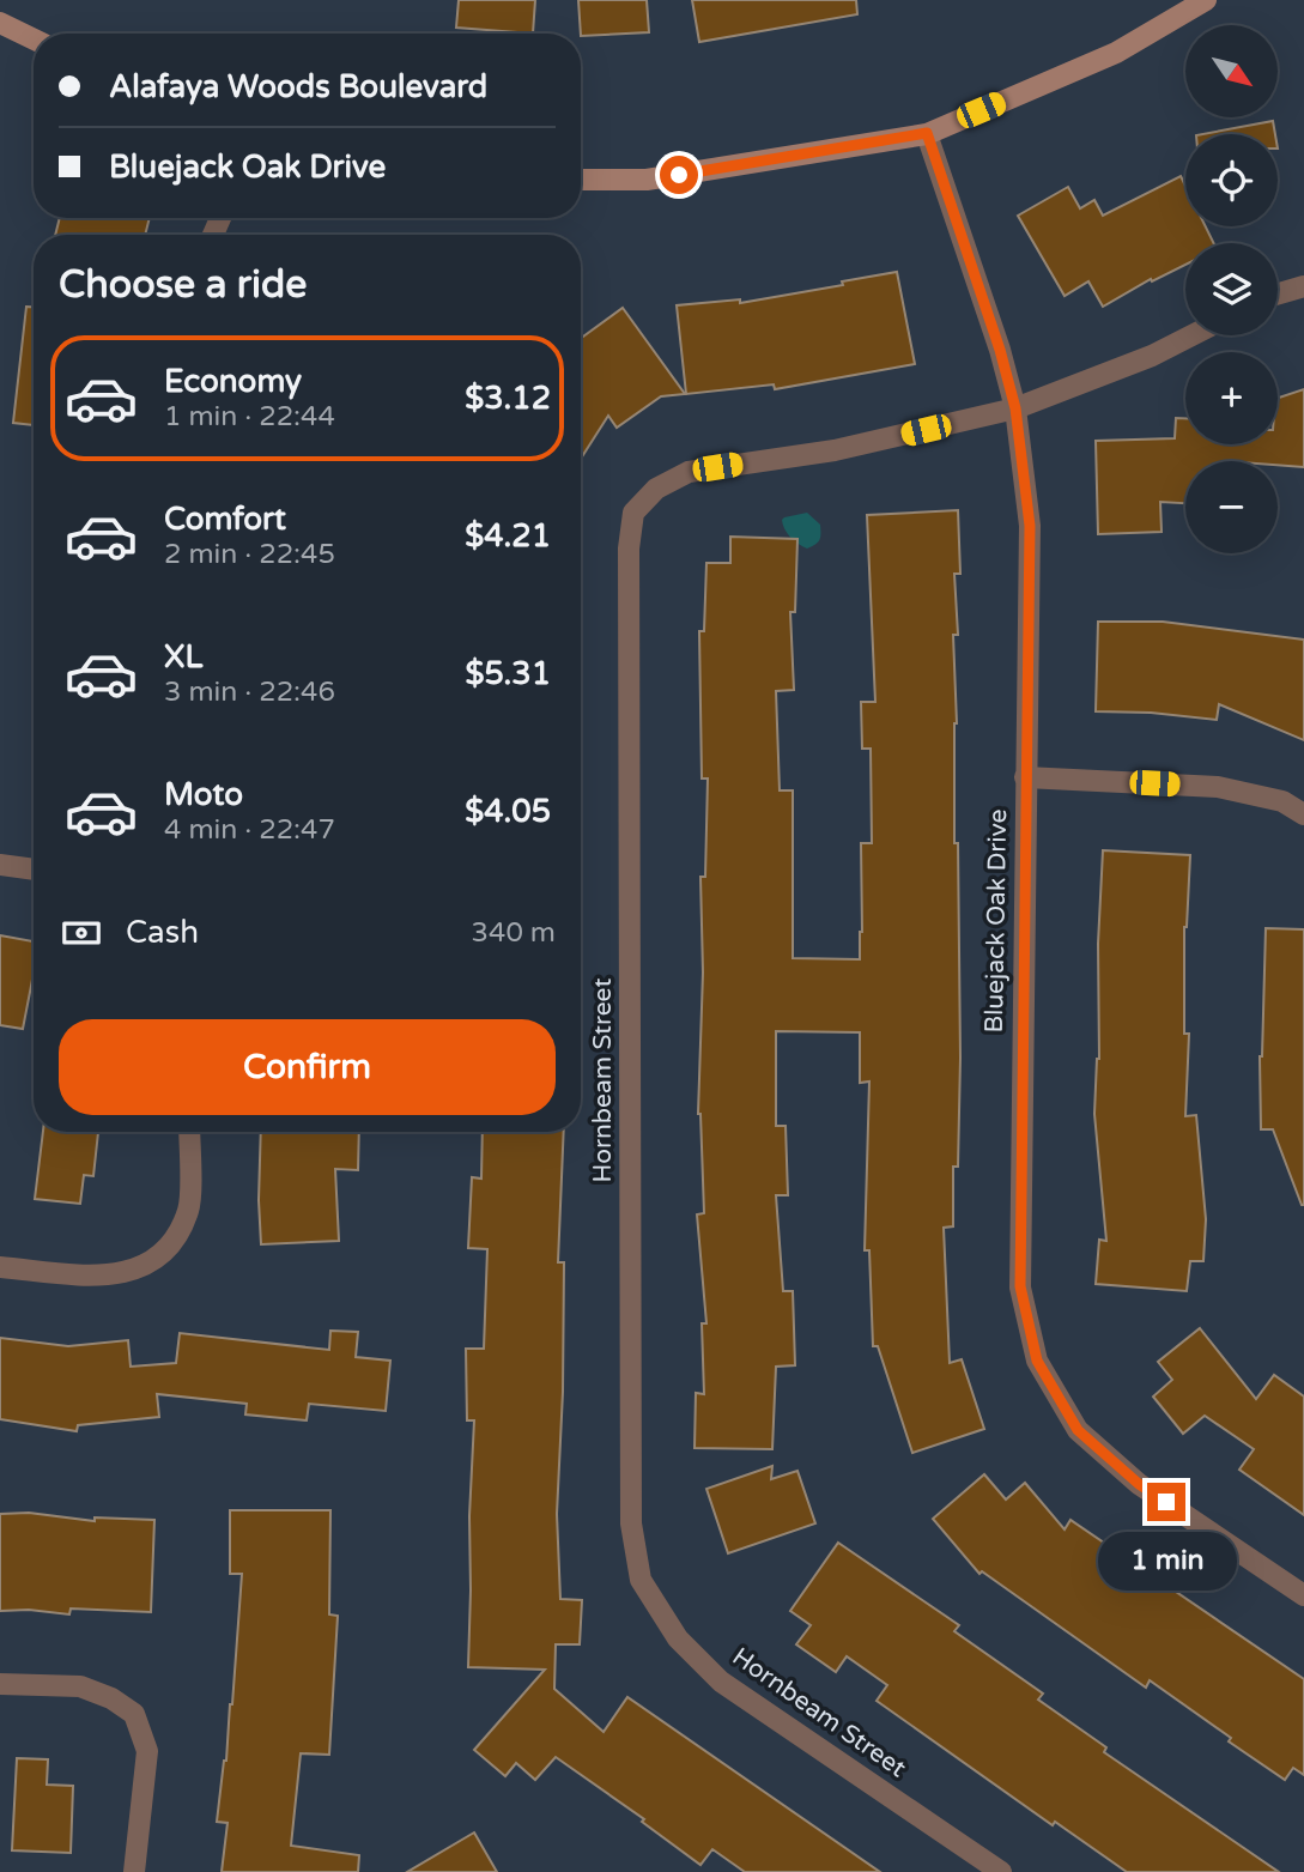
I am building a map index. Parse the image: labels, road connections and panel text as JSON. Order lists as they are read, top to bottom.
{
  "streets": {
    "street": ["Bluejack Oak Drive", "Hornbeam Street"]
  },
  "crossings": [
    ["Bluejack Oak Drive", "Hornbeam Street"]
  ],
  "north": "bottom right",
  "page": {
    "map_buttons": ["+", "−"],
    "banner": ["Alafaya Woods Boulevard", "Bluejack Oak Drive"],
    "heading": "Choose a ride",
    "list": [
      {
        "name": "Economy",
        "note": "1 min · 22:44",
        "value": "$3.12"
      },
      {
        "name": "Comfort",
        "note": "2 min · 22:45",
        "value": "$4.21"
      },
      {
        "name": "XL",
        "note": "3 min · 22:46",
        "value": "$5.31"
      },
      {
        "name": "Moto",
        "note": "4 min · 22:47",
        "value": "$4.05"
      }
    ],
    "pay": ["Cash", "340 m"],
    "buttons": "Confirm",
    "bubble": "1 min"
  }
}
